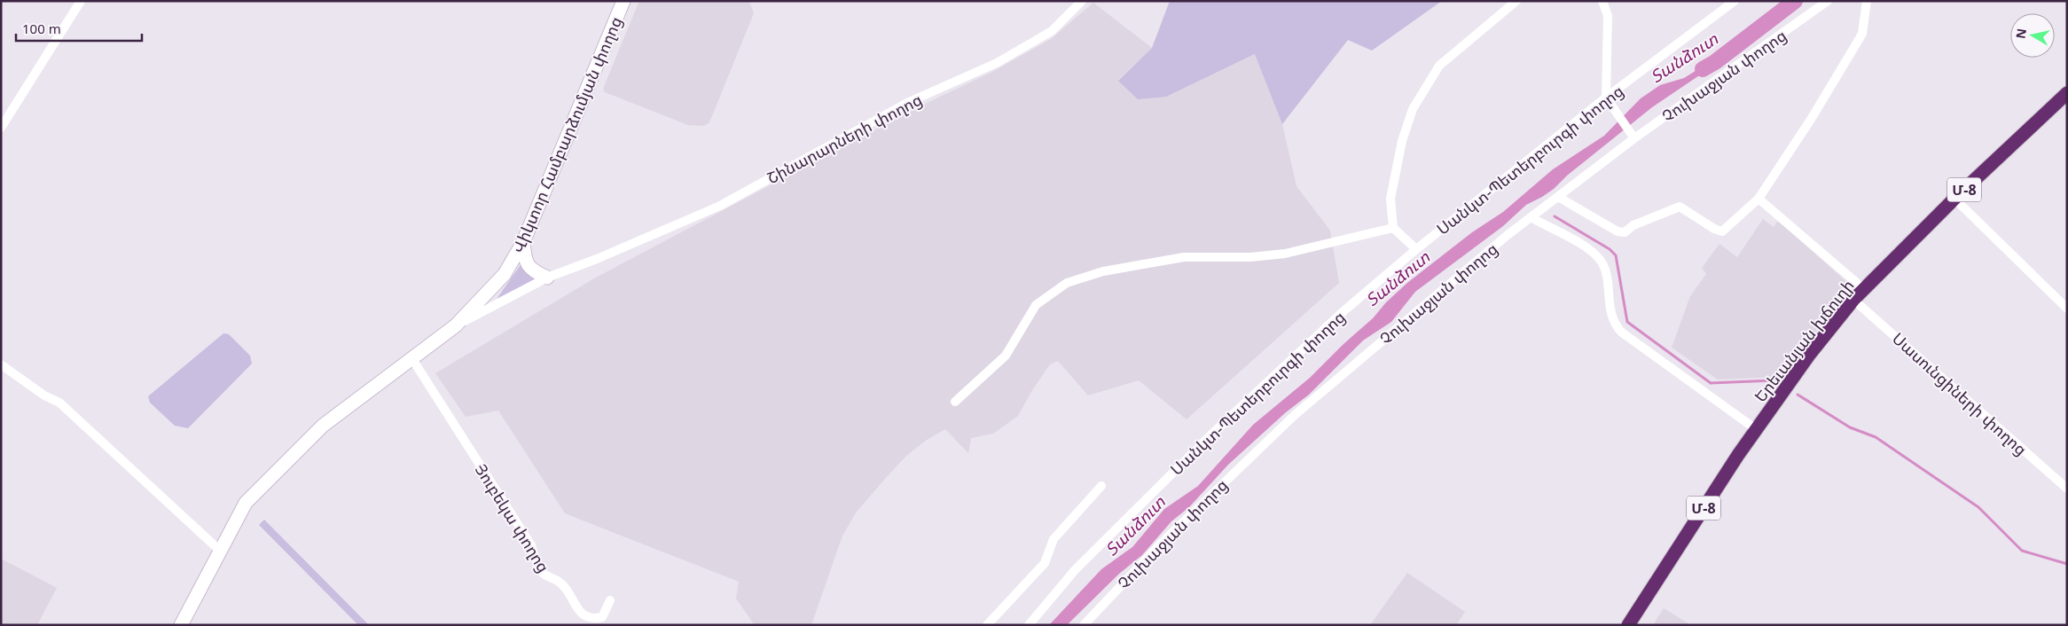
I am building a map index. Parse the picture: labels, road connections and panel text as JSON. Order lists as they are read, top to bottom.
{
  "streets": {
    "highway": ["Մ-8", "Երեւանյան խճուղի"],
    "street": [
      "Չուխաջյան փողոց",
      "Վիկտոր Համբարձումյան փողոց",
      "Շինարարների փողոց",
      "Սանկտ-Պետերբուրգի փողոց",
      "Սասունցիների փողոց",
      "Յուբեկա փողոց"
    ]
  },
  "crossings": [
    ["Վիկտոր Համբարձումյան փողոց", "Շինարարների փողոց"],
    ["Վիկտոր Համբարձումյան փողոց", "Յուբեկա փողոց"],
    ["Երեւանյան խճուղի", "Սասունցիների փողոց"]
  ],
  "water": ["Տանձուտ"],
  "scale_bar": "100 m",
  "north": "left"
}
